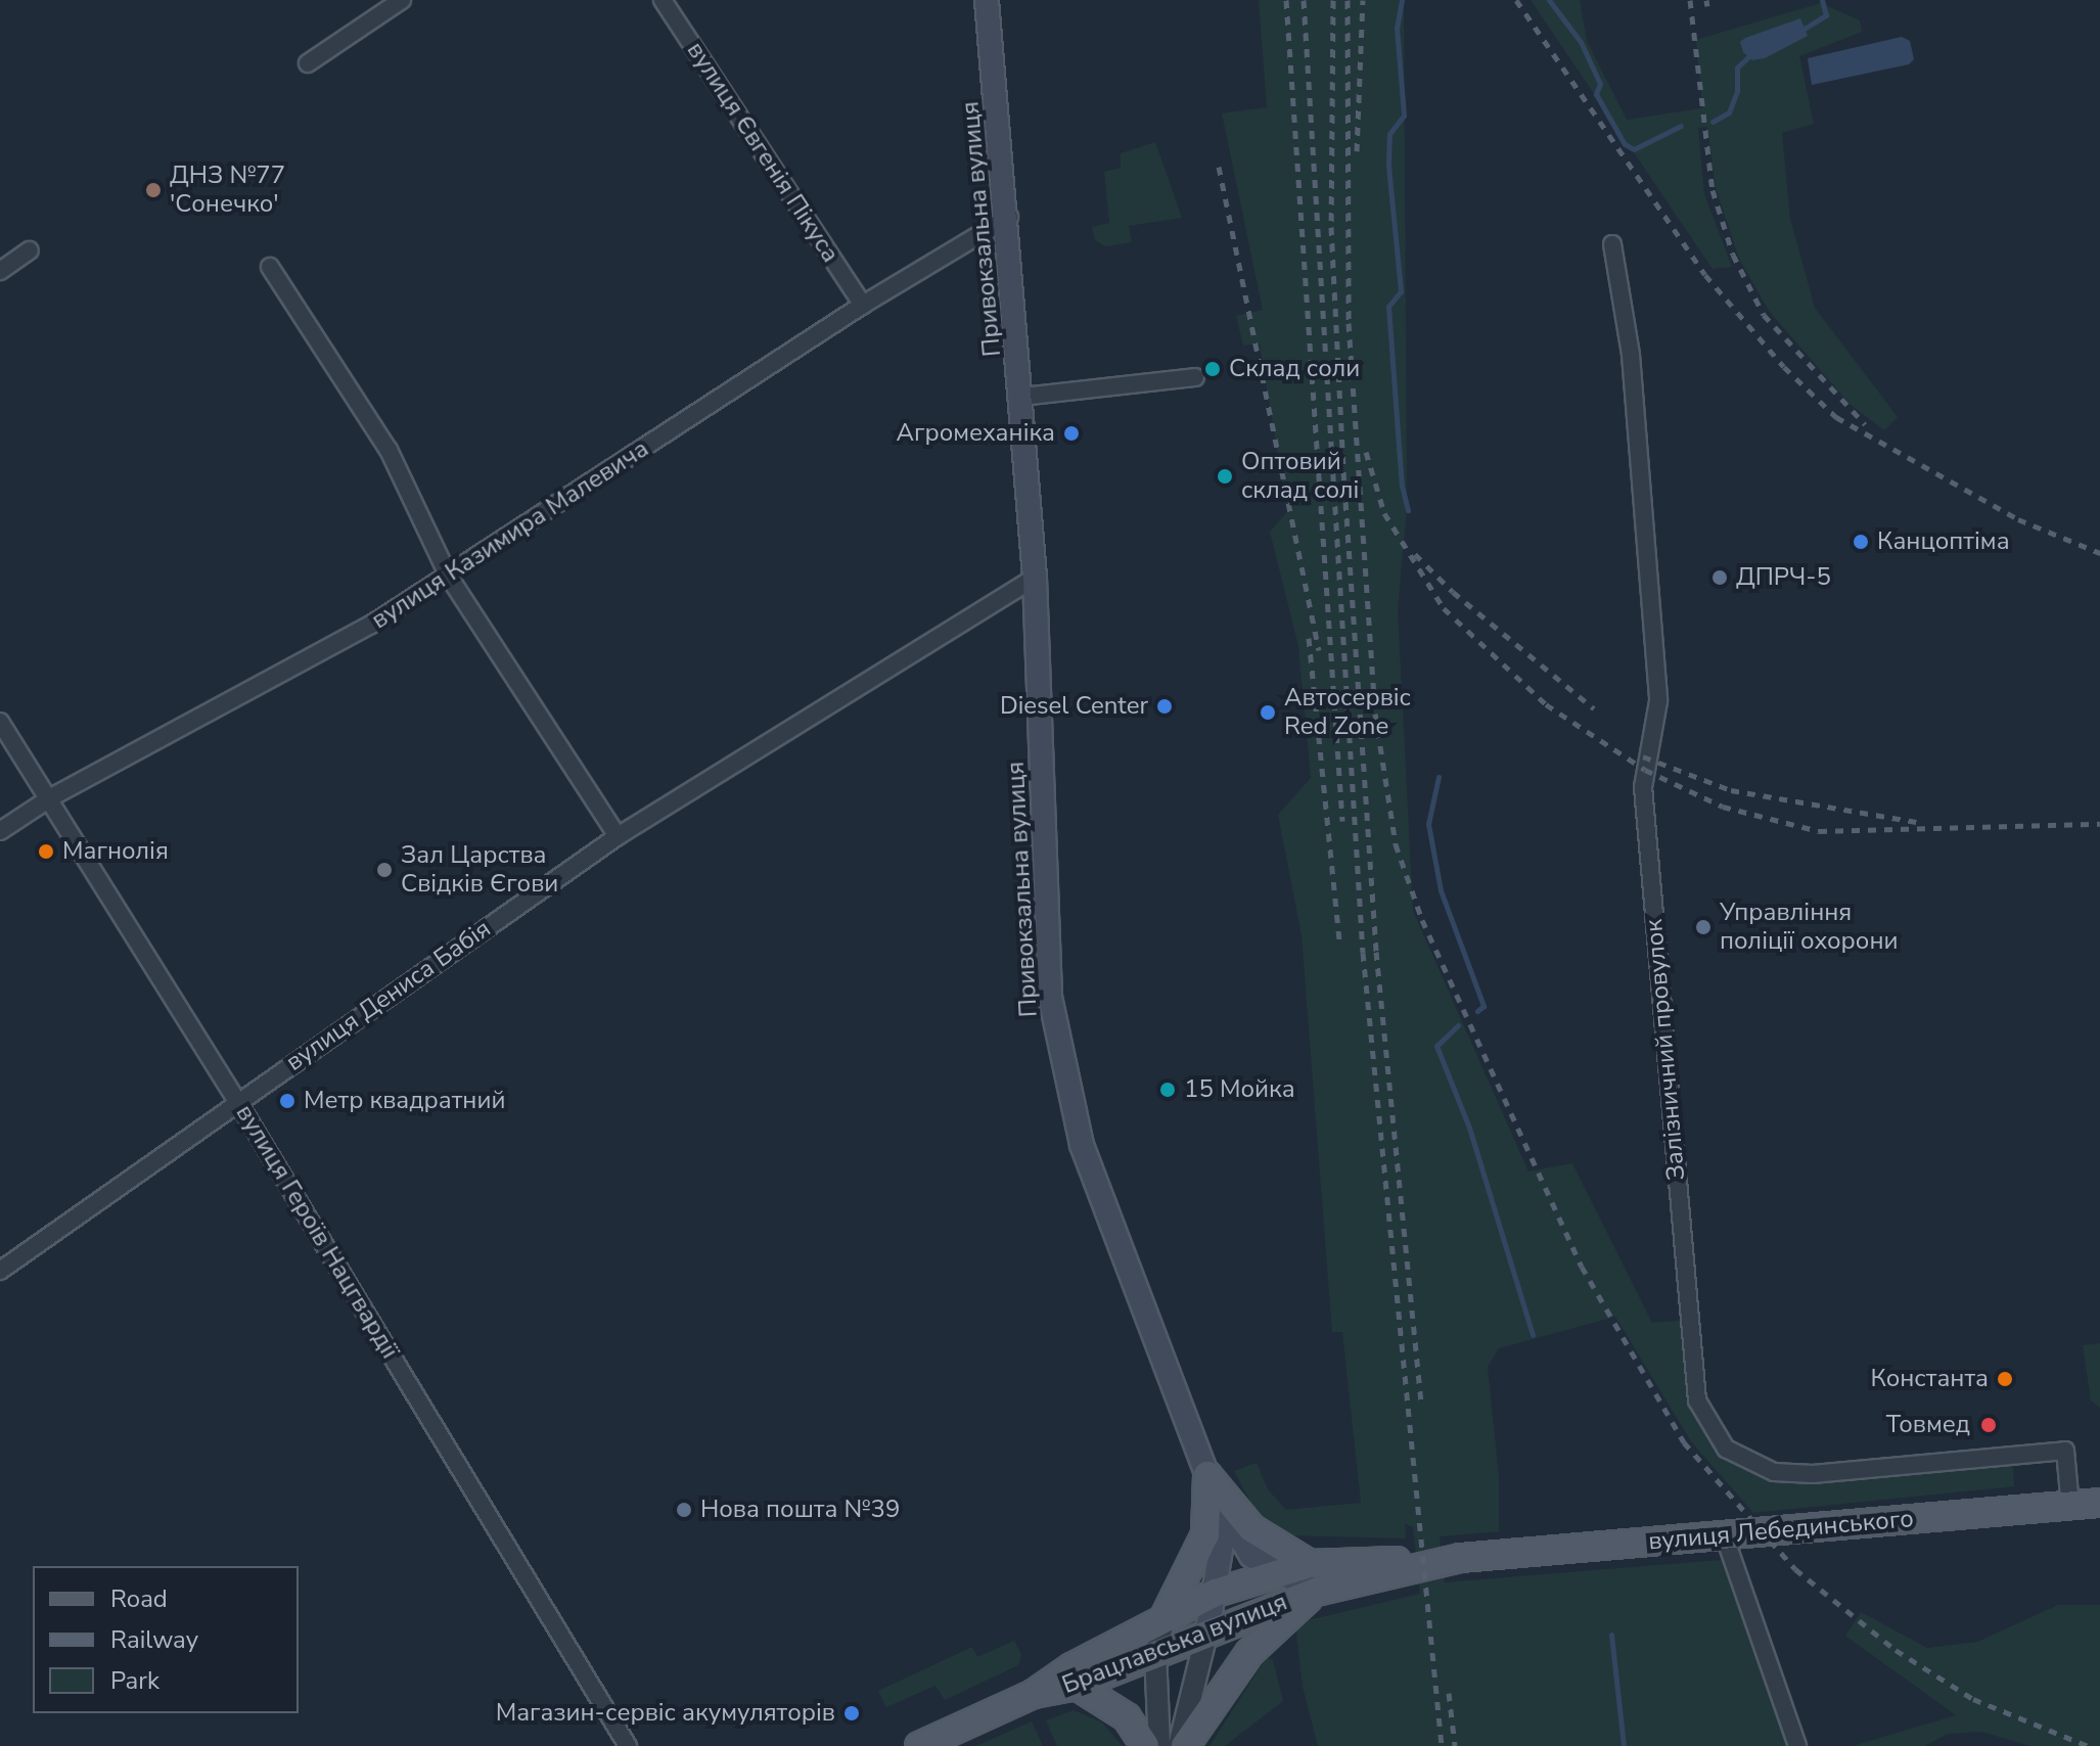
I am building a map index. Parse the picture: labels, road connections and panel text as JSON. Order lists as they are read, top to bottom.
{
  "streets": {
    "main road": ["Привокзальна вулиця", "вулиця Лебединського", "Брацлавська вулиця"],
    "street": [
      "вулиця Євгенія Пікуса",
      "вулиця Казимира Малевича",
      "вулиця Дениса Бабія",
      "Залізничний провулок",
      "вулиця Героїв Нацгвардії"
    ]
  },
  "crossings": [
    ["вулиця Євгенія Пікуса", "вулиця Казимира Малевича"],
    ["Привокзальна вулиця", "вулиця Казимира Малевича"],
    ["Привокзальна вулиця", "вулиця Дениса Бабія"],
    ["Привокзальна вулиця", "Брацлавська вулиця"],
    ["вулиця Казимира Малевича", "вулиця Героїв Нацгвардії"],
    ["вулиця Дениса Бабія", "вулиця Героїв Нацгвардії"],
    ["Залізничний провулок", "вулиця Лебединського"],
    ["вулиця Лебединського", "Брацлавська вулиця"]
  ],
  "places": [
    "ДНЗ №77 'Сонечко'",
    "Склад соли",
    "Агромеханіка",
    "Оптовий склад солі",
    "Канцоптіма",
    "ДПРЧ-5",
    "Diesel Center",
    "Автосервіс Red Zone",
    "Магнолія",
    "Зал Царства Свідків Єгови",
    "Управління поліції охорони",
    "15 Мойка",
    "Метр квадратний",
    "Константа",
    "Товмед",
    "Нова пошта №39",
    "Магазин-сервіс акумуляторів"
  ],
  "legend": ["Road", "Railway", "Park"]
}
